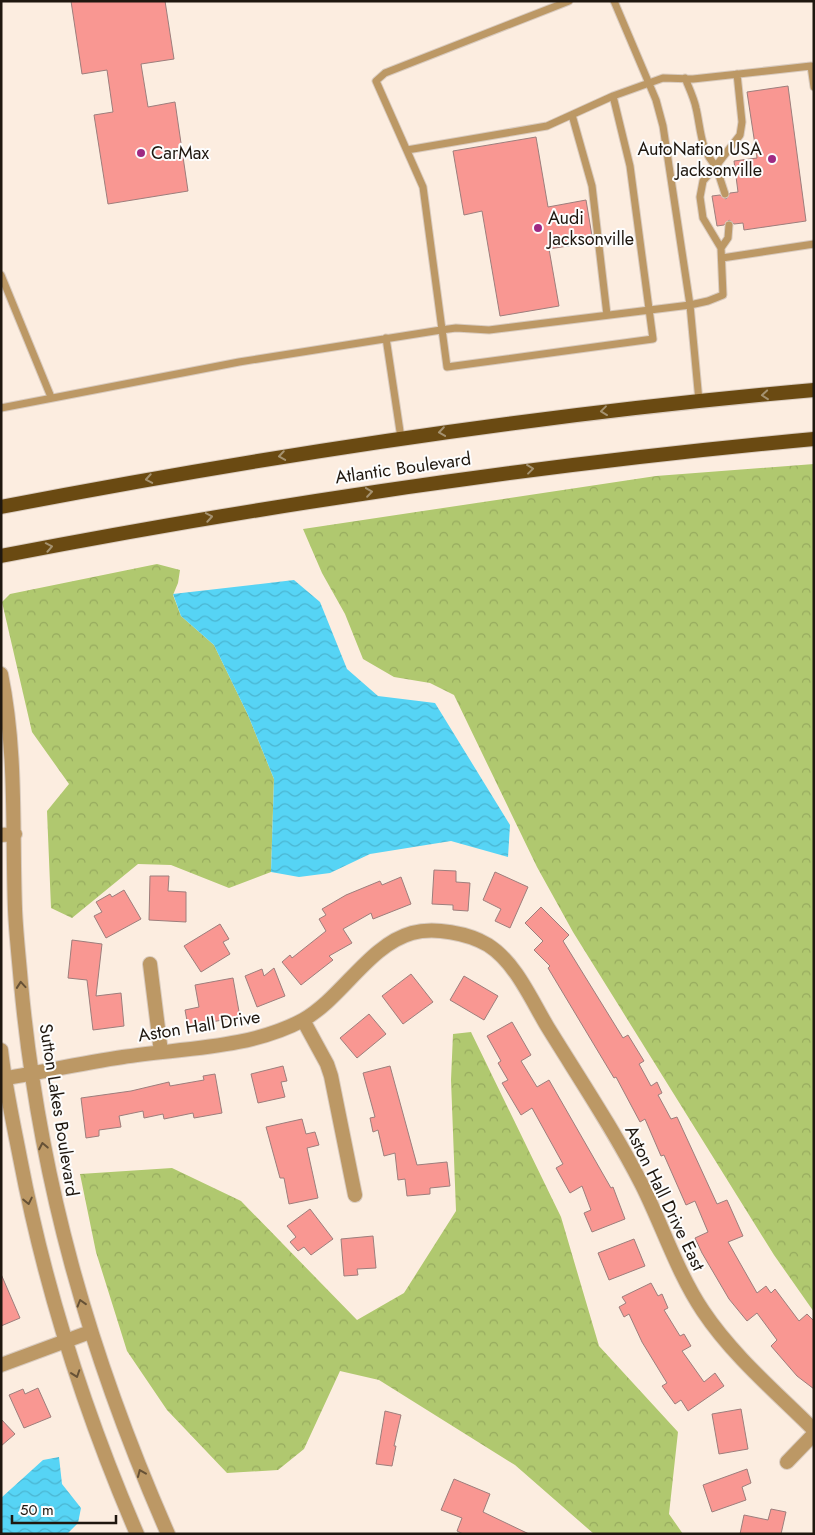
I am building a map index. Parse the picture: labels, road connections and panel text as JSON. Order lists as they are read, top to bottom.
{
  "streets": {
    "highway": ["Atlantic Boulevard"],
    "street": ["Aston Hall Drive", "Sutton Lakes Boulevard", "Aston Hall Drive East"]
  },
  "crossings": [
    ["Aston Hall Drive", "Sutton Lakes Boulevard"],
    ["Aston Hall Drive", "Aston Hall Drive East"]
  ],
  "places": ["CarMax", "AutoNation USA Jacksonville", "Audi Jacksonville"],
  "scale_bar": "50 m"
}
